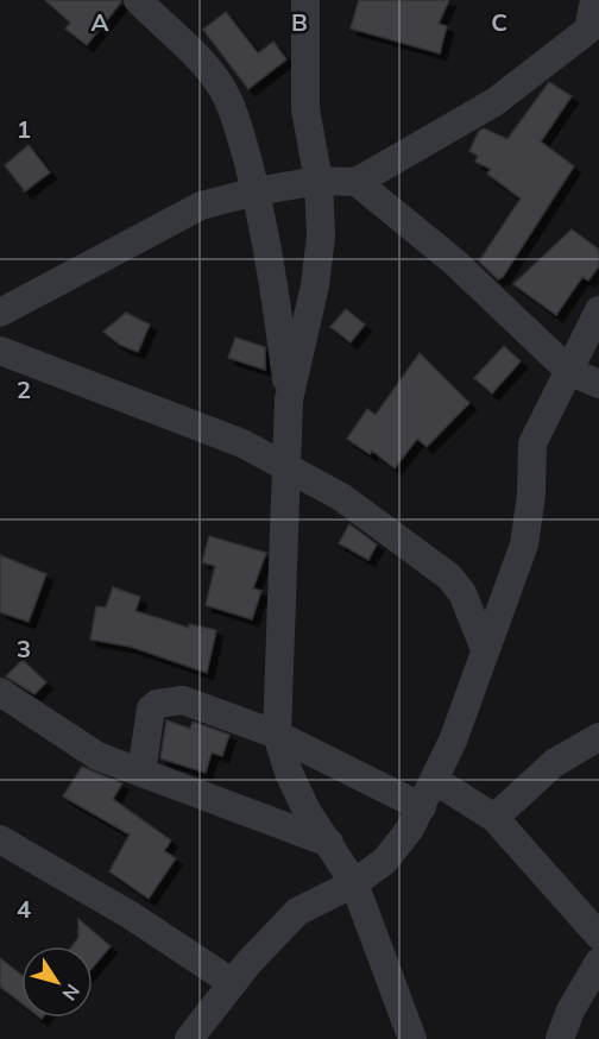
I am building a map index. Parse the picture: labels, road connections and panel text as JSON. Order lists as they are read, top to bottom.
{
  "north": "bottom right",
  "grid": {
    "columns": ["A", "B", "C"],
    "rows": [
      "1",
      "2",
      "3",
      "4"
    ]
  }
}
